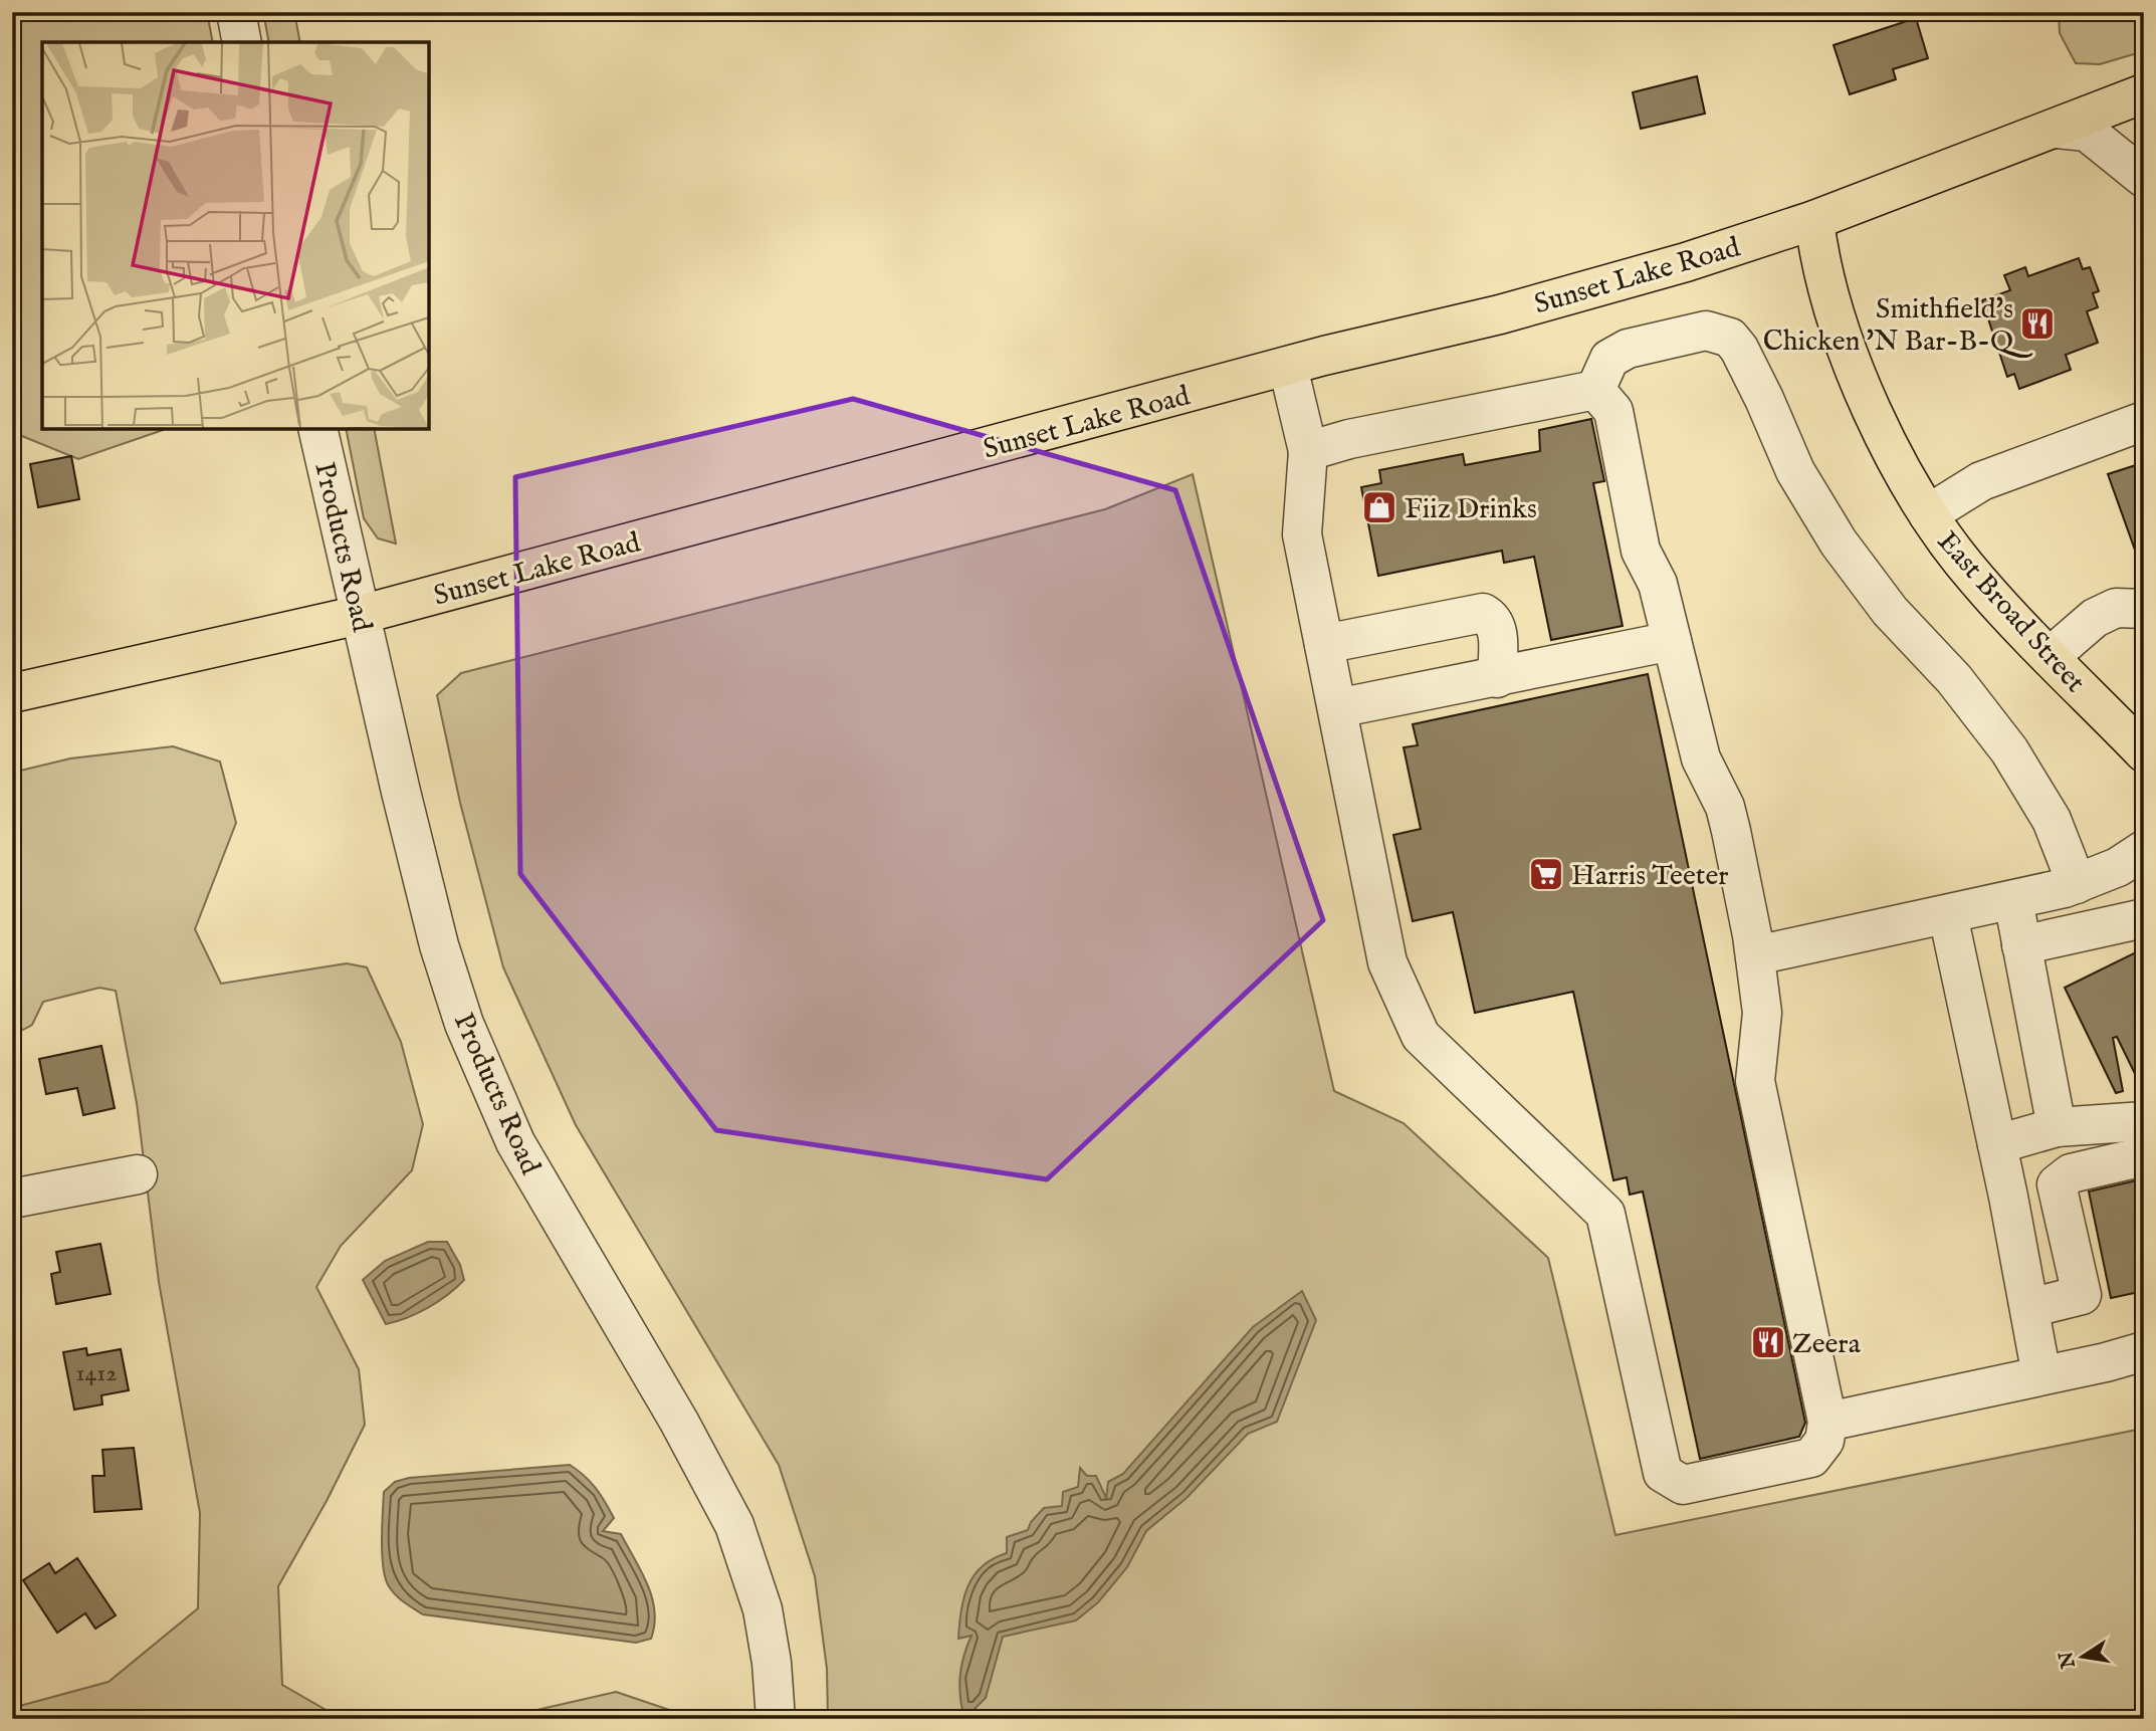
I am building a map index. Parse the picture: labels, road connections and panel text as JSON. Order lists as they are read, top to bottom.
{
  "streets": {
    "main road": ["Sunset Lake Road", "East Broad Street"],
    "street": ["Products Road"]
  },
  "crossings": [
    ["Sunset Lake Road", "Products Road"],
    ["Sunset Lake Road", "East Broad Street"]
  ],
  "places": {
    "restaurant": ["Smithfield's Chicken 'N Bar-B-Q", "Zeera"],
    "shop": ["Fiiz Drinks"],
    "supermarket": ["Harris Teeter"]
  },
  "house_numbers": ["1412"],
  "north": "left"
}
